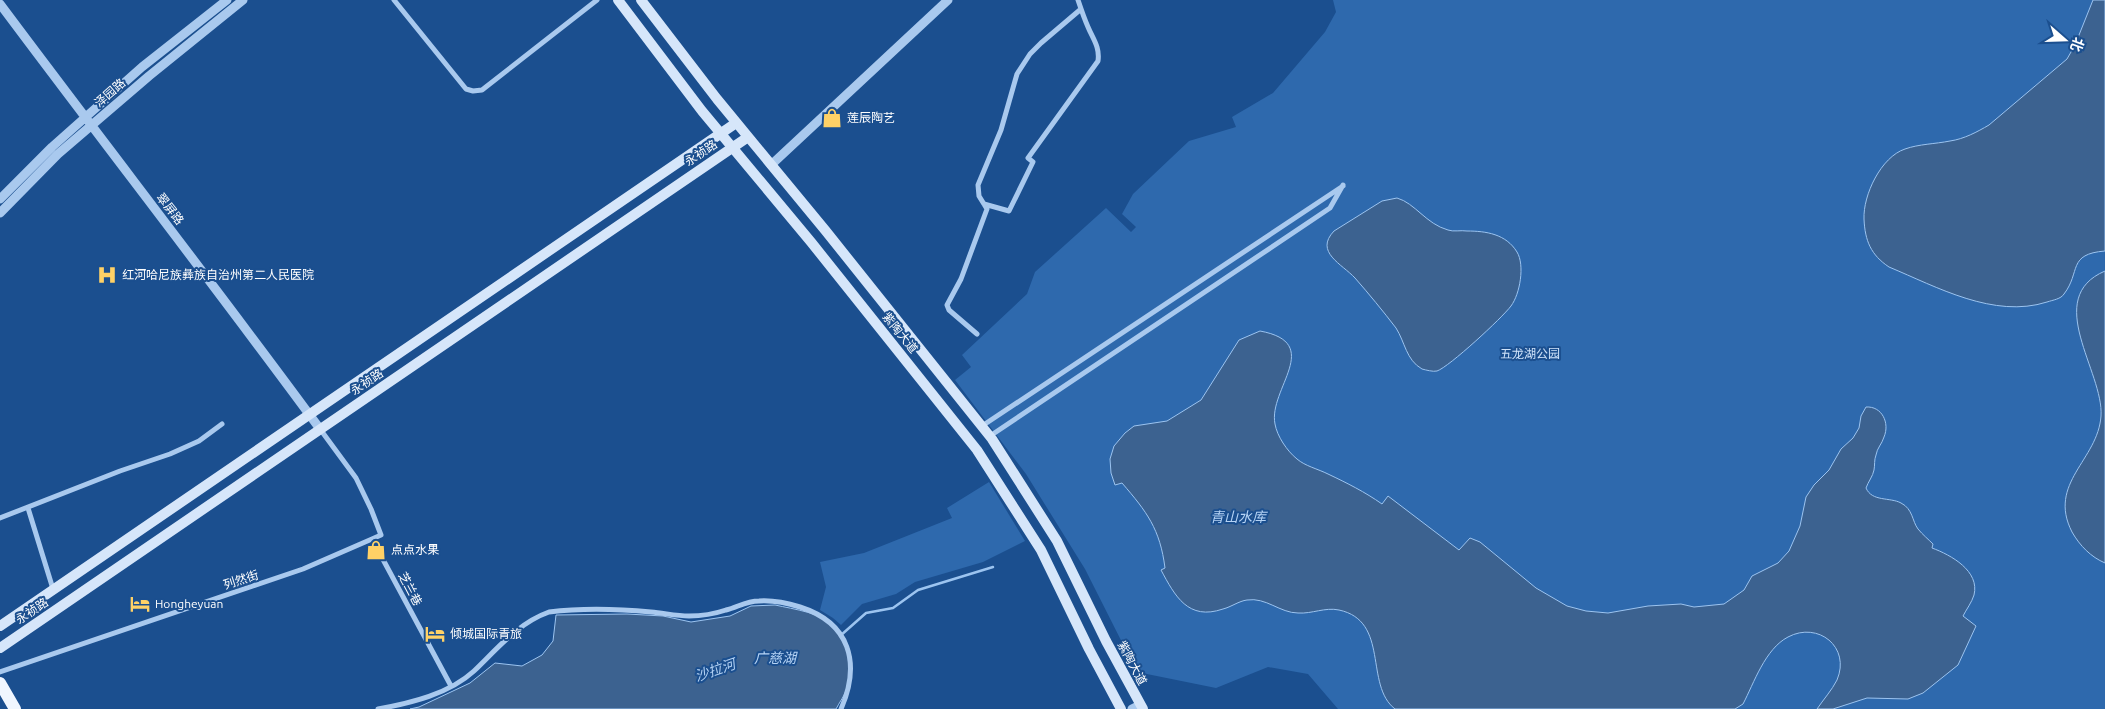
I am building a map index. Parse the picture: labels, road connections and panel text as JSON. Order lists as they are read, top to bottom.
{
  "streets": {
    "main road": ["永祯路", "紫陶大道"],
    "street": [
      "泽园路",
      "翠屏路",
      "列然街",
      "芝兰巷"
    ]
  },
  "crossings": [
    ["泽园路", "翠屏路"],
    ["永祯路", "翠屏路"],
    ["永祯路", "紫陶大道"],
    ["列然街", "芝兰巷"]
  ],
  "water": ["青山水库", "广慈湖", "沙拉河"],
  "parks": ["五龙湖公园"],
  "places": {
    "shop": ["莲辰陶艺", "点点水果"],
    "hospital": ["红河哈尼族彝族自治州第二人民医院"],
    "hotel": ["Hongheyuan", "倾城国际青旅"]
  },
  "north": "right"
}
